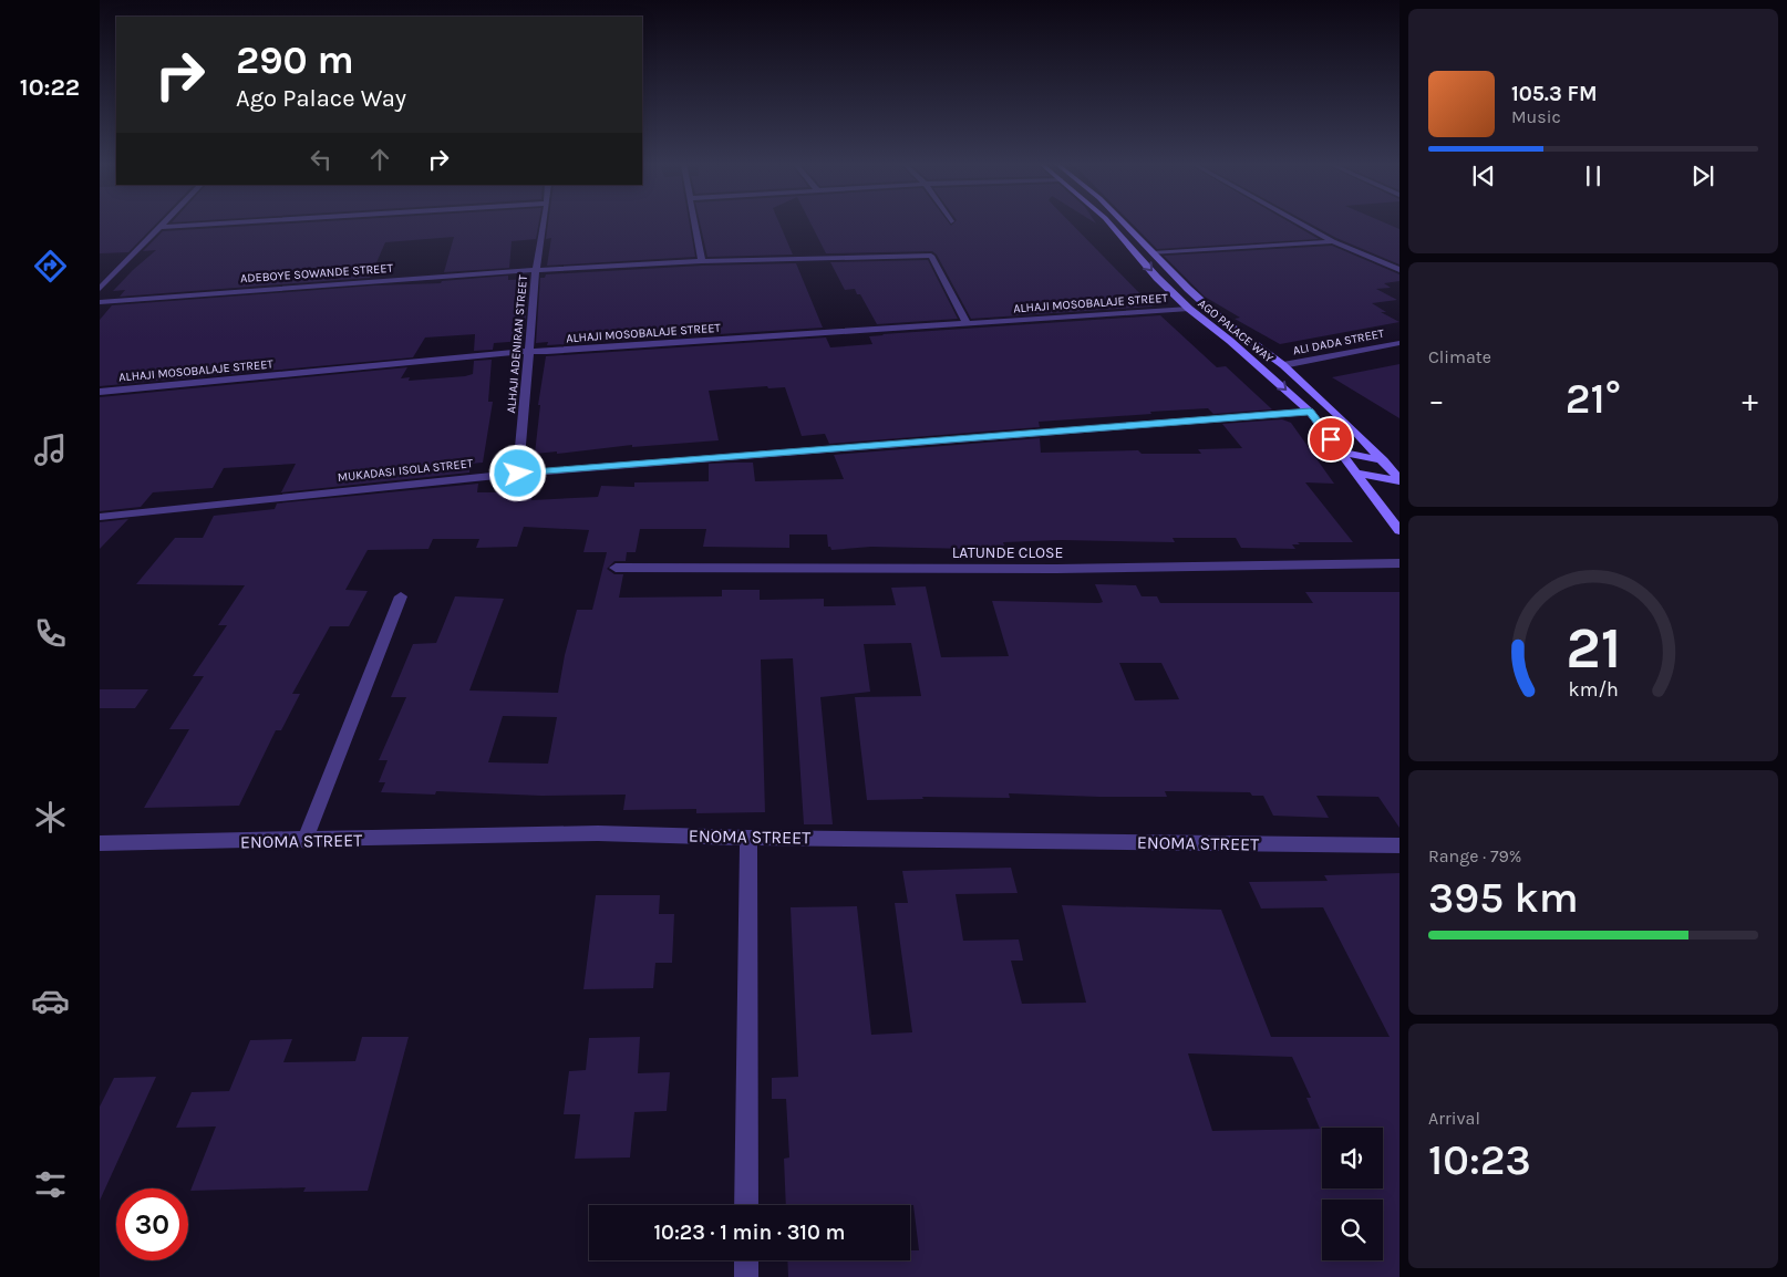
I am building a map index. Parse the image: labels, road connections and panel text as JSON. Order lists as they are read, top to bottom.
{
  "streets": {
    "main road": ["AGO PALACE WAY"],
    "street": [
      "ADEBOYE SOWANDE STREET",
      "ALHAJI MOSOBALAJE STREET",
      "ALI DADA STREET",
      "ALHAJI ADENIRAN STREET",
      "MUKADASI ISOLA STREET",
      "LATUNDE CLOSE",
      "ENOMA STREET"
    ]
  },
  "crossings": [
    ["ADEBOYE SOWANDE STREET", "ALHAJI MOSOBALAJE STREET"],
    ["ADEBOYE SOWANDE STREET", "ALHAJI ADENIRAN STREET"],
    ["ALHAJI MOSOBALAJE STREET", "AGO PALACE WAY"],
    ["ALHAJI MOSOBALAJE STREET", "ALHAJI ADENIRAN STREET"],
    ["AGO PALACE WAY", "ALI DADA STREET"],
    ["AGO PALACE WAY", "MUKADASI ISOLA STREET"],
    ["ALHAJI ADENIRAN STREET", "MUKADASI ISOLA STREET"]
  ],
  "page": {
    "tabs": "10:22",
    "turn": ["290 m", "Ago Palace Way"],
    "song": ["105.3 FM", "Music"],
    "tile": [
      "Climate",
      ["Range · 79%", "395 km"],
      ["Arrival", "10:23"]
    ],
    "heat": ["−", "21°", "+"],
    "limit": "30",
    "trip": "10:23 · 1 min · 310 m",
    "gauge": ["21", "km/h"]
  }
}
